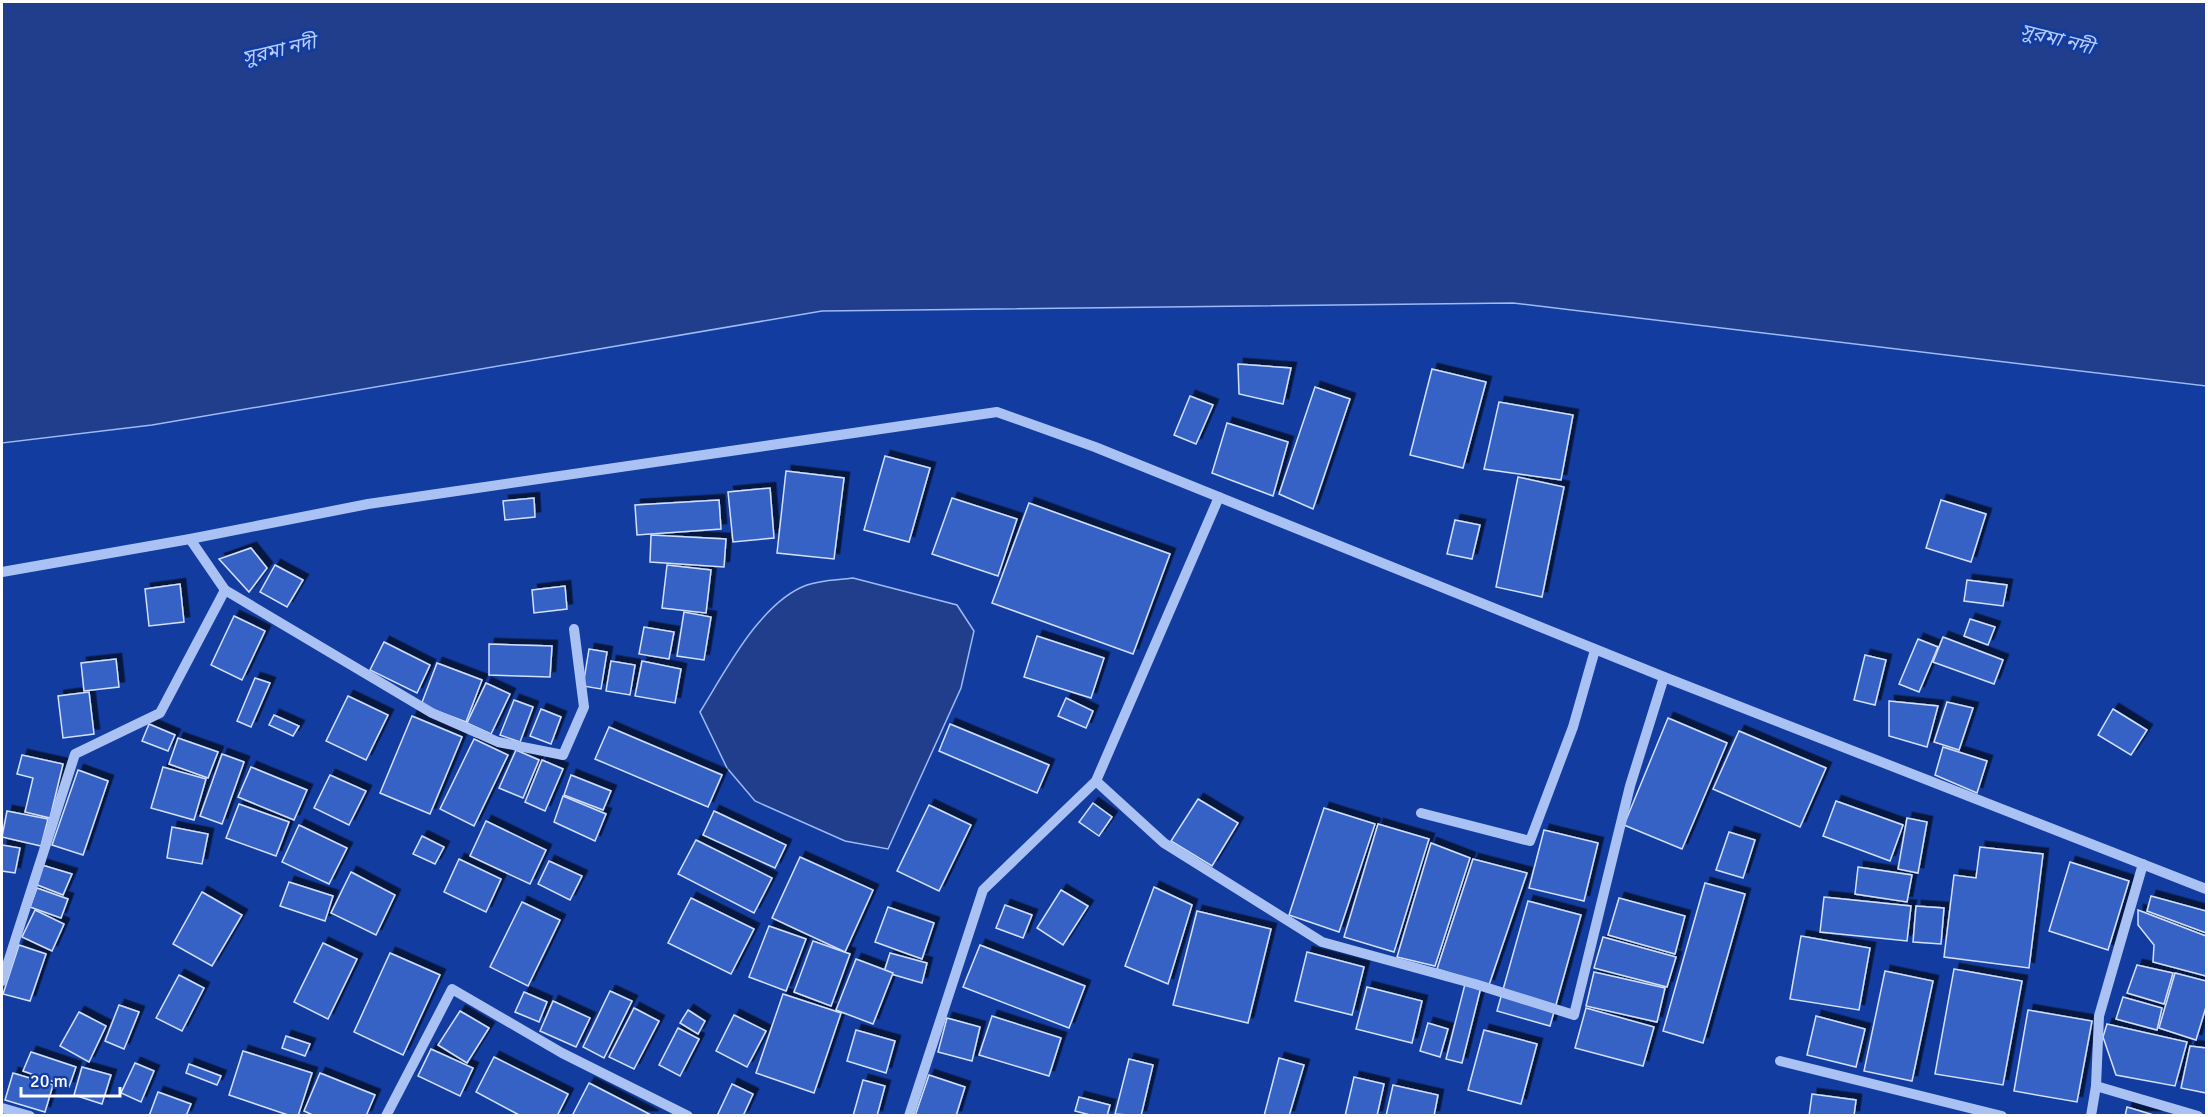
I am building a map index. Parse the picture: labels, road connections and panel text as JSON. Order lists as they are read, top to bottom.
{
  "water": ["সুরমা নদী"],
  "scale_bar": "20 m"
}
